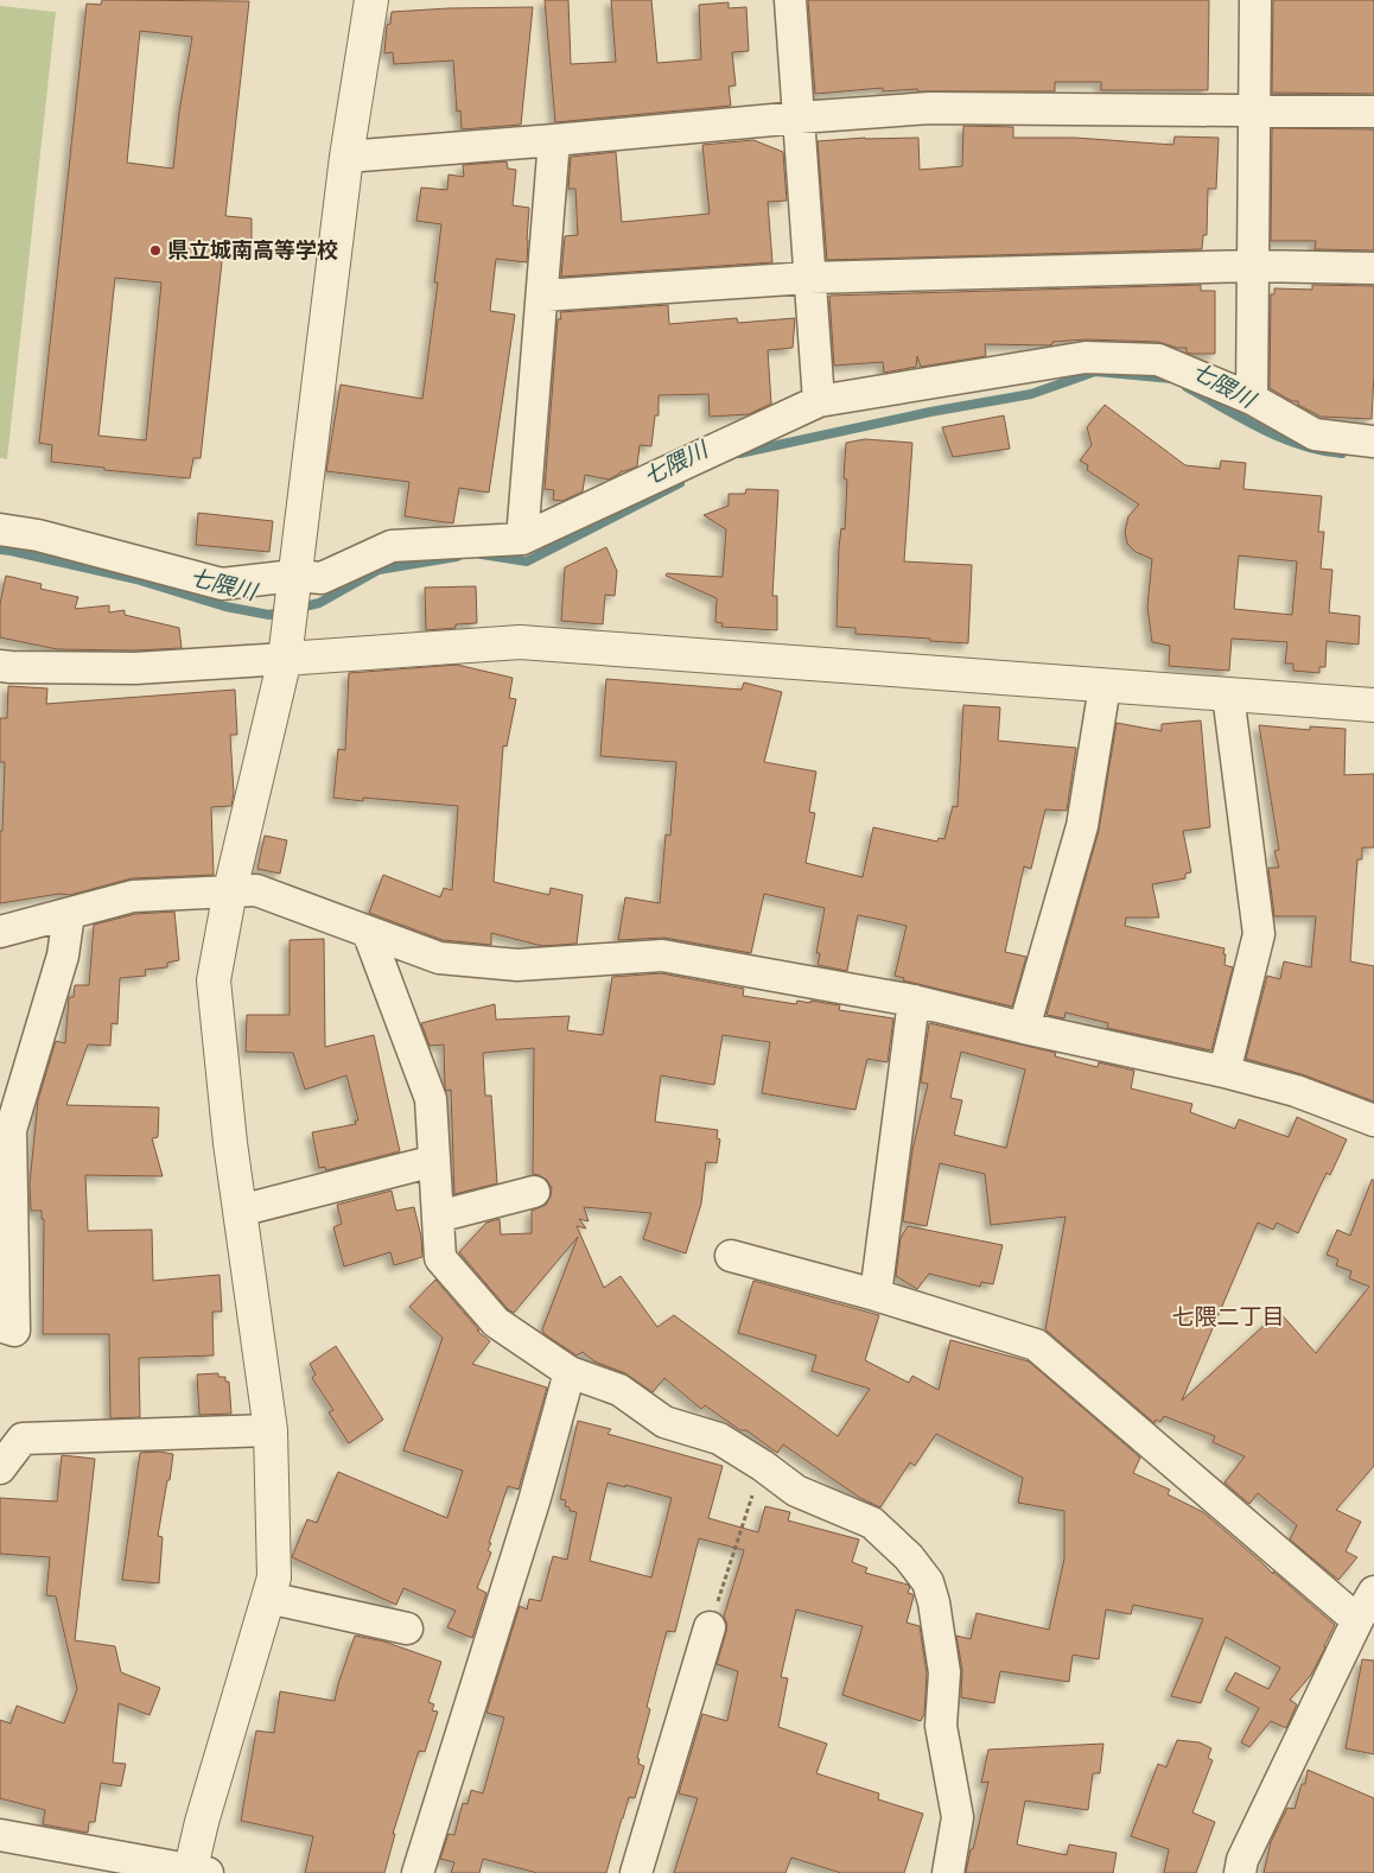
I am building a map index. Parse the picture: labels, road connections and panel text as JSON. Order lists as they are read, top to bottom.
{
  "districts": ["七隈二丁目"],
  "water": ["七隈川"],
  "places": ["県立城南高等学校"]
}
